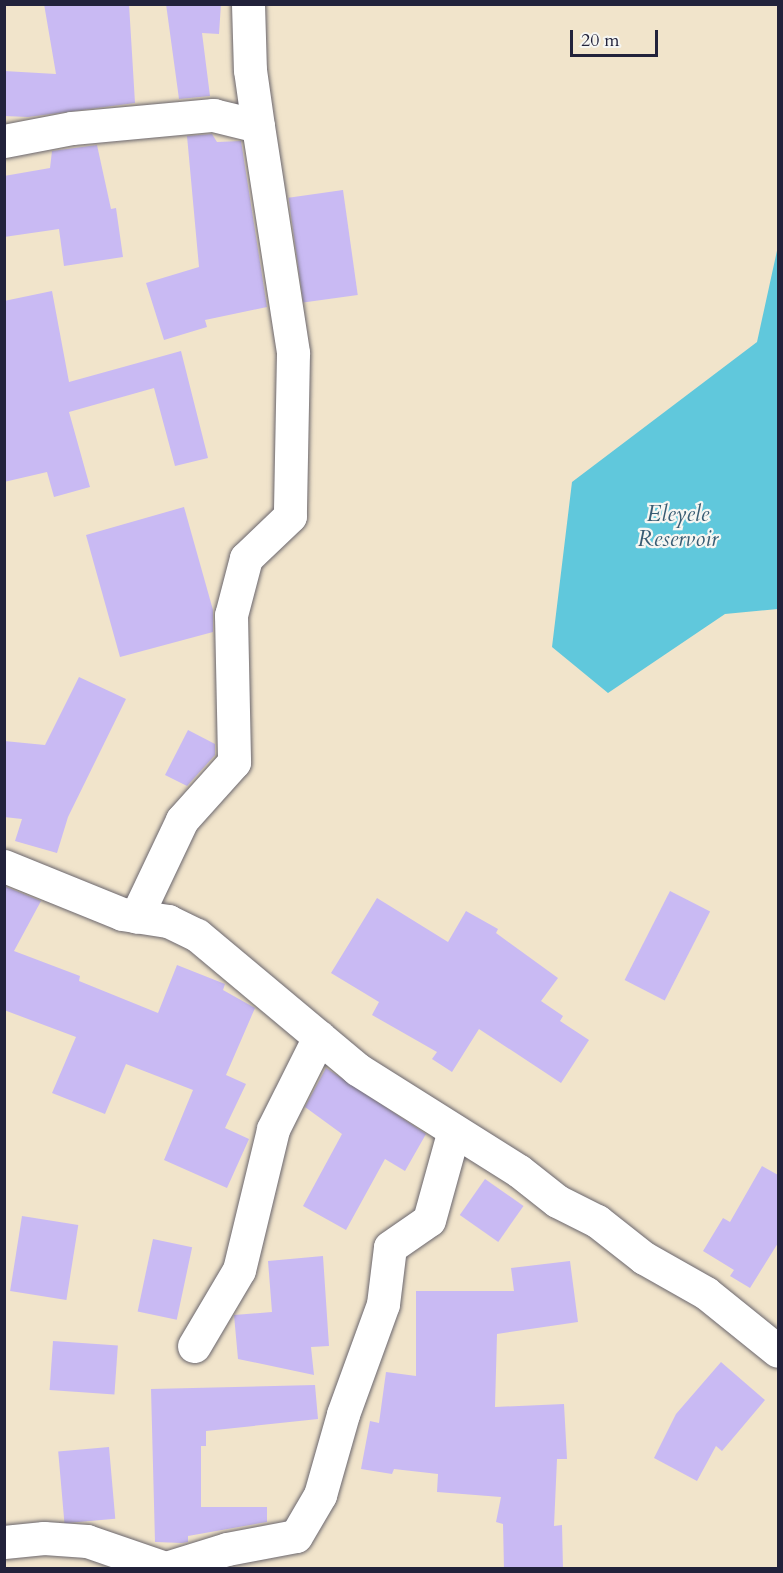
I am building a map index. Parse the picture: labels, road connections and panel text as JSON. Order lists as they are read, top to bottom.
{
  "water": ["Eleyele Reservoir"],
  "scale_bar": "20 m"
}
